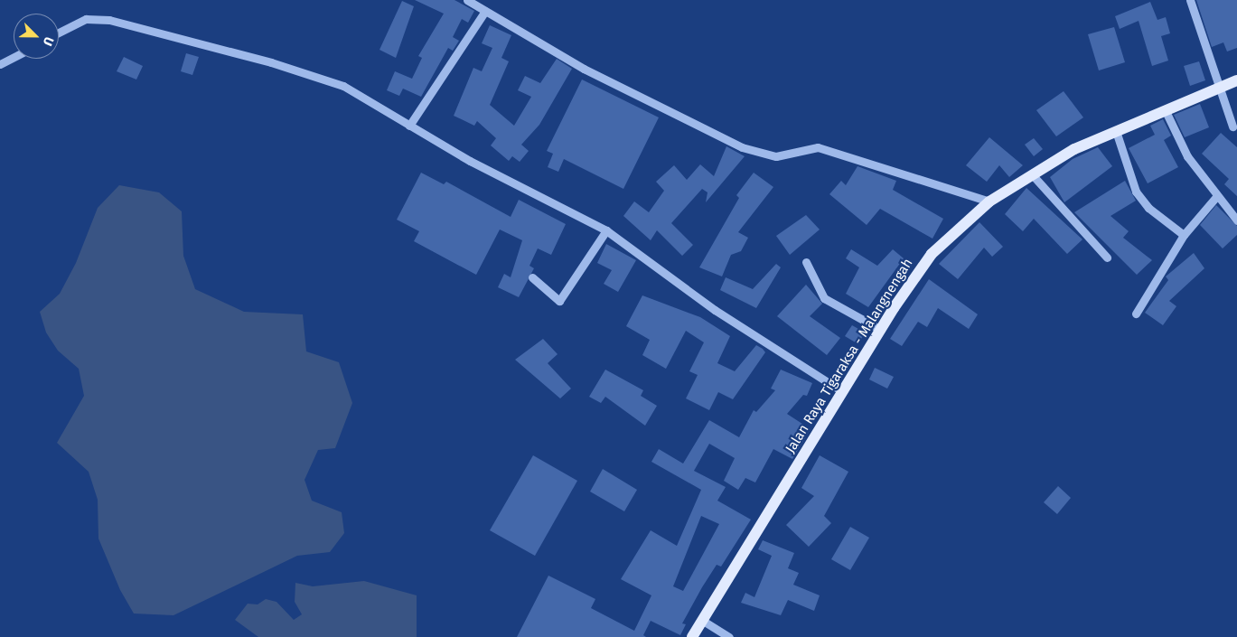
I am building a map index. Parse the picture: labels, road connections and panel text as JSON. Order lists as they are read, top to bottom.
{
  "streets": {
    "main road": ["Jalan Raya Tigaraksa - Malangnengah"]
  },
  "north": "bottom right"
}
